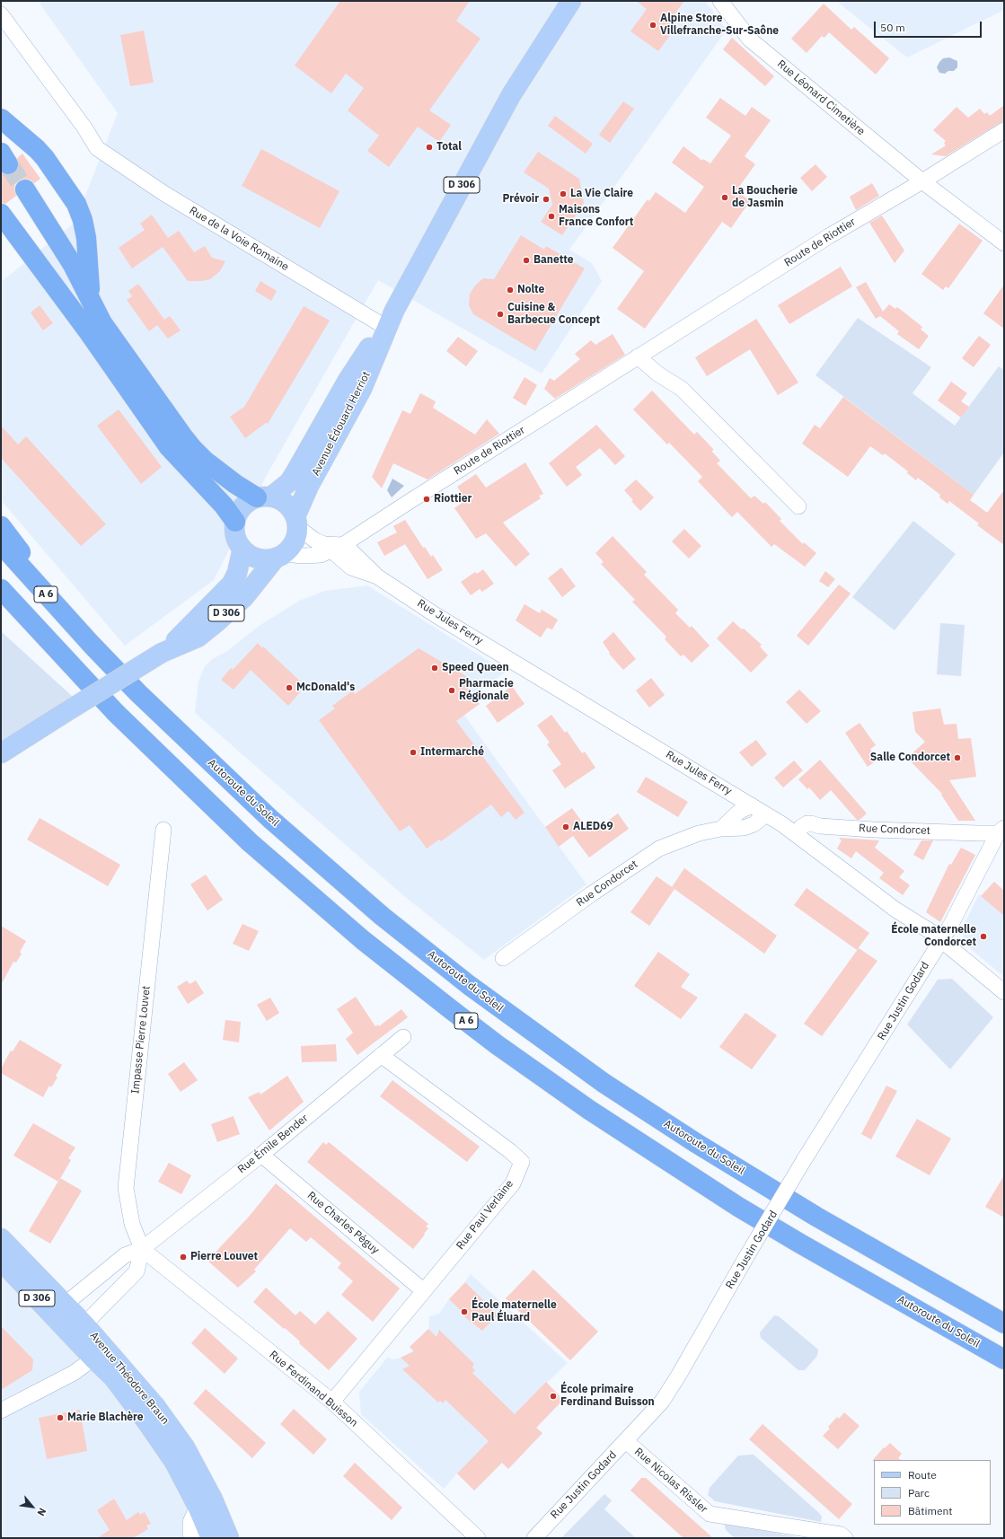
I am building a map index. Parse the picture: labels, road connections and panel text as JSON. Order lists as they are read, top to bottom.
{
  "streets": {
    "highway": ["A 6", "Autoroute du Soleil"],
    "main road": ["D 306", "Avenue Édouard Herriot", "Avenue Théodore Braun"],
    "street": [
      "Rue Léonard Cimetière",
      "Rue de la Voie Romaine",
      "Route de Riottier",
      "Rue Jules Ferry",
      "Rue Condorcet",
      "Rue Justin Godard",
      "Impasse Pierre Louvet",
      "Rue Émile Bender",
      "Rue Paul Verlaine",
      "Rue Charles Péguy",
      "Rue Ferdinand Buisson",
      "Rue Nicolas Rissler"
    ]
  },
  "crossings": [
    ["Rue Léonard Cimetière", "Route de Riottier"],
    ["D 306", "Route de Riottier"],
    ["D 306", "Avenue Édouard Herriot"],
    ["Rue de la Voie Romaine", "Avenue Édouard Herriot"],
    ["Route de Riottier", "Avenue Édouard Herriot"],
    ["Route de Riottier", "Rue Jules Ferry"],
    ["Rue Jules Ferry", "Rue Condorcet"],
    ["Rue Jules Ferry", "Rue Justin Godard"],
    ["Rue Condorcet", "Rue Justin Godard"],
    ["Rue Justin Godard", "Rue Nicolas Rissler"],
    ["Impasse Pierre Louvet", "Rue Émile Bender"],
    ["Impasse Pierre Louvet", "Rue Ferdinand Buisson"],
    ["Rue Émile Bender", "Rue Paul Verlaine"],
    ["Rue Émile Bender", "Rue Charles Péguy"],
    ["Rue Émile Bender", "Avenue Théodore Braun"],
    ["Rue Émile Bender", "Rue Ferdinand Buisson"],
    ["Rue Paul Verlaine", "Rue Charles Péguy"],
    ["Rue Paul Verlaine", "Rue Ferdinand Buisson"]
  ],
  "places": [
    "Alpine Store Villefranche-Sur-Saône",
    "Total",
    "La Vie Claire",
    "La Boucherie de Jasmin",
    "Prévoir",
    "Maisons France Confort",
    "Banette",
    "Nolte",
    "Cuisine & Barbecue Concept",
    "Riottier",
    "Speed Queen",
    "McDonald's",
    "Pharmacie Régionale",
    "Intermarché",
    "Salle Condorcet",
    "ALED69",
    "École maternelle Condorcet",
    "Pierre Louvet",
    "École maternelle Paul Éluard",
    "École primaire Ferdinand Buisson",
    "Marie Blachère"
  ],
  "legend": ["Route", "Parc", "Bâtiment"],
  "scale_bar": "50 m",
  "north": "bottom right"
}
